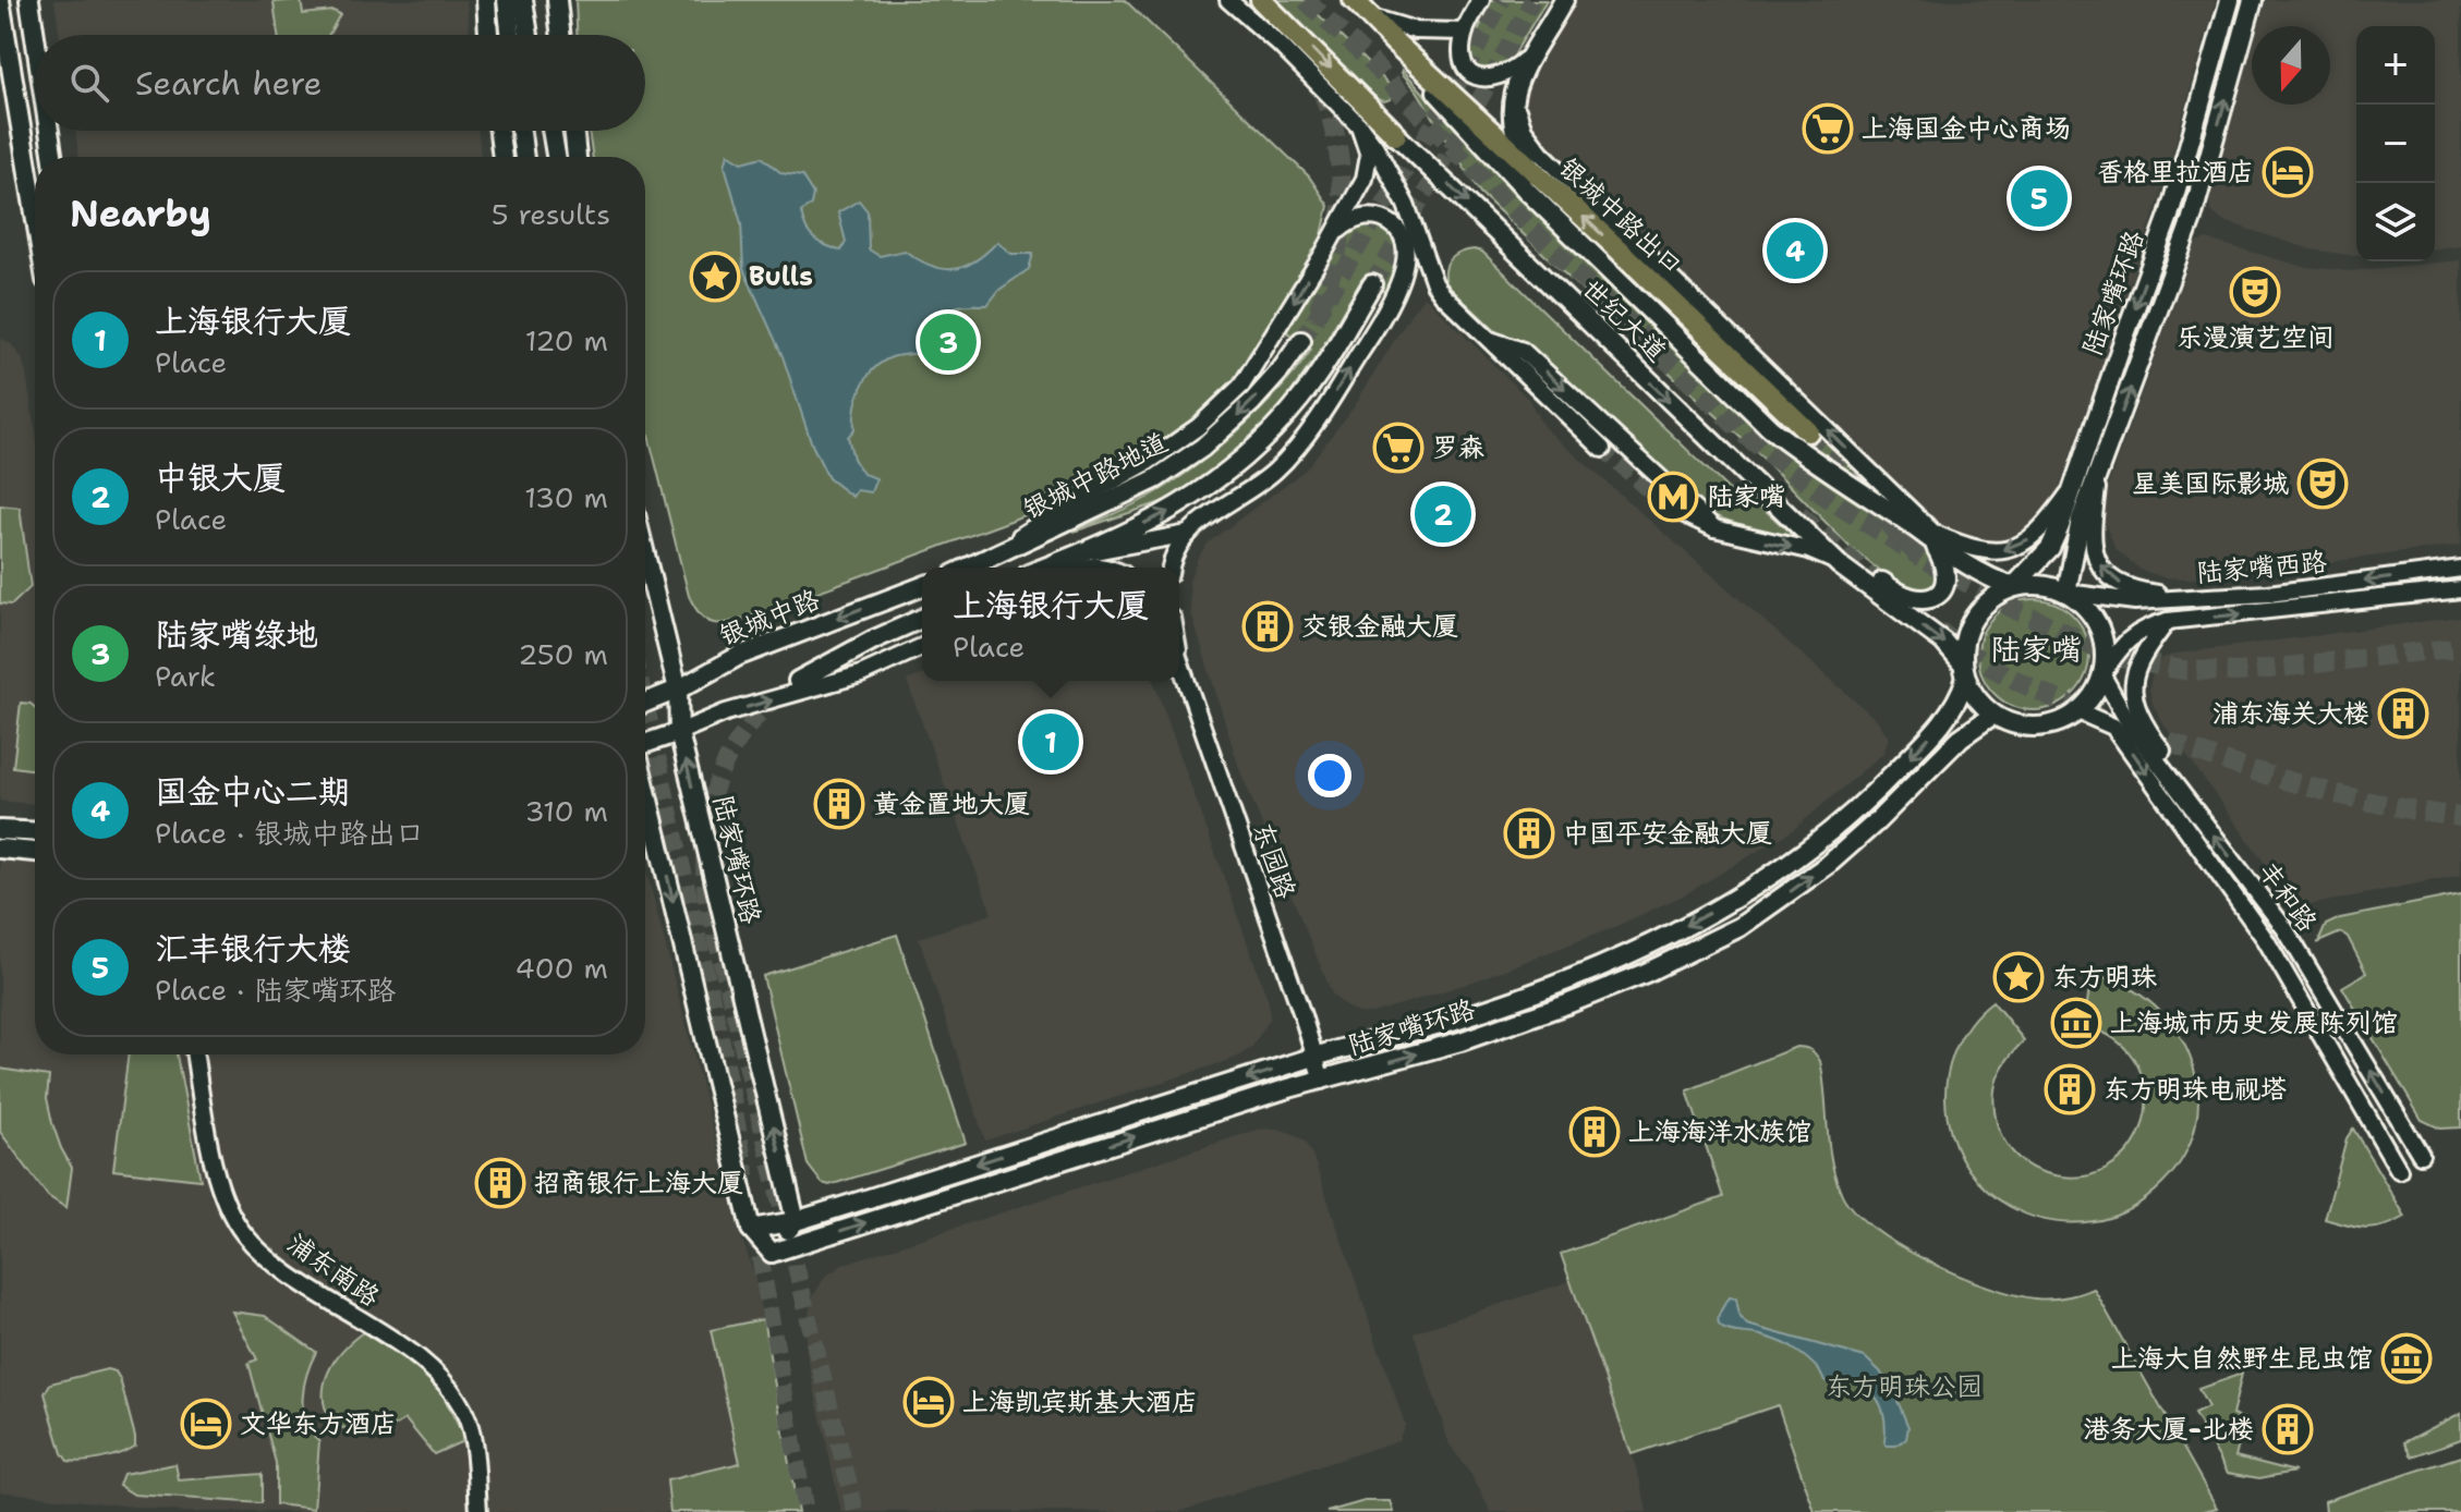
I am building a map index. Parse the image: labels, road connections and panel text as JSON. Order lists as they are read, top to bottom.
{
  "streets": {
    "main road": [
      "银城中路出口",
      "陆家嘴环路",
      "世纪大道",
      "银城中路地道",
      "银城中路"
    ],
    "street": [
      "陆家嘴西路",
      "东园路",
      "丰和路",
      "浦东南路"
    ]
  },
  "crossings": [
    ["陆家嘴环路", "世纪大道"],
    ["陆家嘴环路", "陆家嘴西路"],
    ["陆家嘴环路", "银城中路"],
    ["陆家嘴环路", "东园路"],
    ["陆家嘴环路", "丰和路"],
    ["世纪大道", "陆家嘴西路"],
    ["世纪大道", "丰和路"],
    ["陆家嘴西路", "丰和路"]
  ],
  "one_way": ["银城中路出口"],
  "districts": ["陆家嘴"],
  "parks": ["东方明珠公园"],
  "places": {
    "supermarket": ["上海国金中心商场", "罗森"],
    "hotel": ["香格里拉酒店", "上海凯宾斯基大酒店", "文华东方酒店"],
    "place": ["Bulls", "东方明珠"],
    "theatre": ["乐漫演艺空间", "星美国际影城"],
    "metro station": ["陆家嘴"],
    "building": [
      "交银金融大厦",
      "浦东海关大楼",
      "黄金置地大厦",
      "中国平安金融大厦",
      "东方明珠电视塔",
      "上海海洋水族馆",
      "招商银行上海大厦",
      "港务大厦-北楼"
    ],
    "museum": ["上海城市历史发展陈列馆", "上海大自然野生昆虫馆"]
  },
  "north": "bottom",
  "page": {
    "map_buttons": ["+", "−"],
    "search": "Search here",
    "heading": ["Nearby", "5 results"],
    "pins": [
      "5",
      "4",
      "3",
      "2",
      "1"
    ],
    "list": [
      {
        "mark": "1",
        "name": "上海银行大厦",
        "note": "Place",
        "value": "120 m"
      },
      {
        "mark": "2",
        "name": "中银大厦",
        "note": "Place",
        "value": "130 m"
      },
      {
        "mark": "3",
        "name": "陆家嘴绿地",
        "note": "Park",
        "value": "250 m"
      },
      {
        "mark": "4",
        "name": "国金中心二期",
        "note": "Place · 银城中路出口",
        "value": "310 m"
      },
      {
        "mark": "5",
        "name": "汇丰银行大楼",
        "note": "Place · 陆家嘴环路",
        "value": "400 m"
      }
    ],
    "popup": ["上海银行大厦", "Place"]
  }
}
